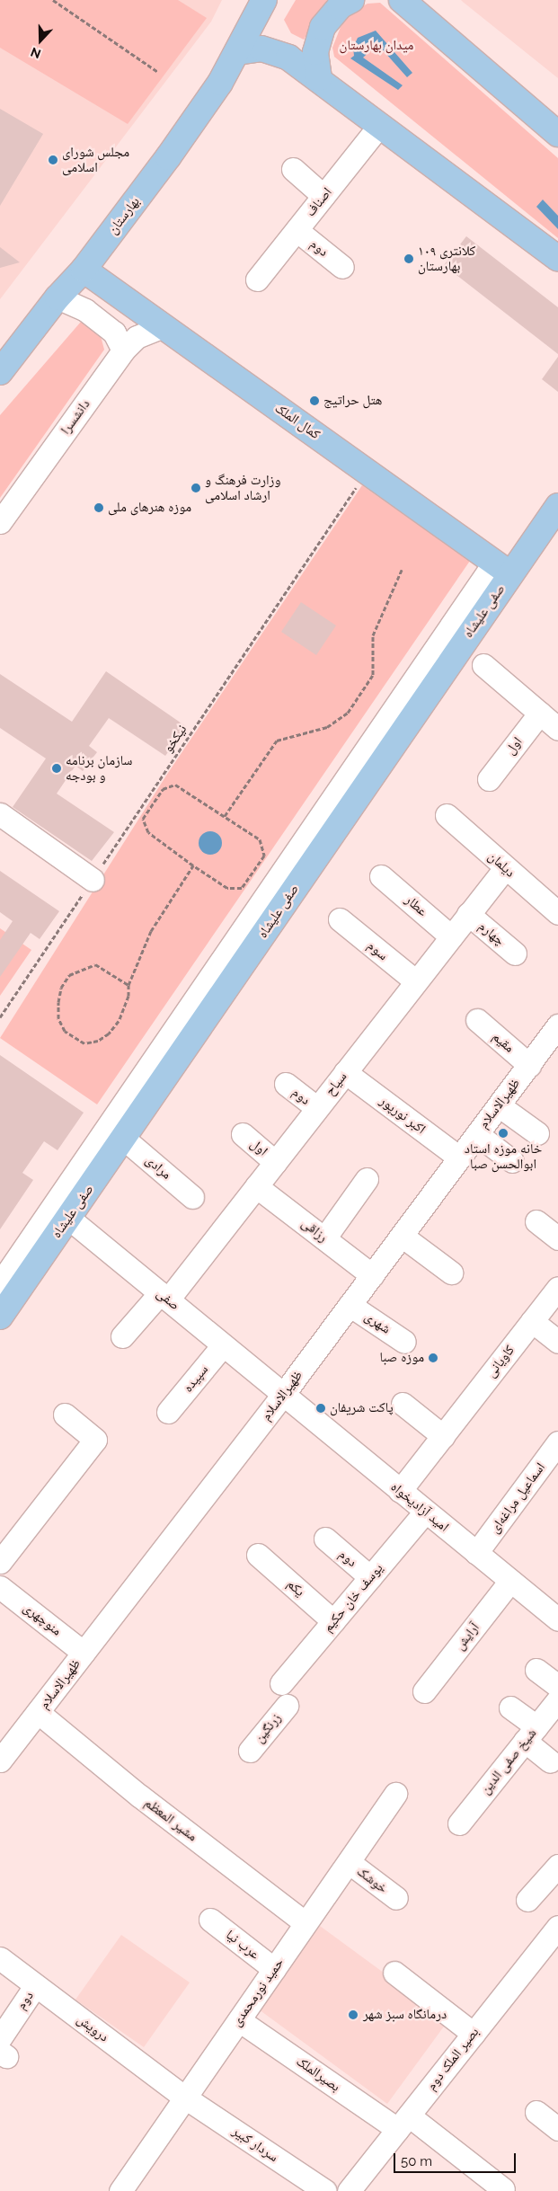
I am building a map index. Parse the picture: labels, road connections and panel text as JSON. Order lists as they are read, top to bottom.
{
  "streets": {
    "main road": ["بهارستان", "کمال الملک", "صفی علیشاه"],
    "street": [
      "اصناف",
      "دوم",
      "دانشسرا",
      "اول",
      "دیلمان",
      "عطار",
      "چهارم",
      "سوم",
      "مقیم",
      "سیاح",
      "ظهیرالاسلام",
      "اکبر نورپور",
      "مرادی",
      "رزاقی",
      "صفی",
      "شهری",
      "کاویانی",
      "سپیده",
      "اسماعیل مراغه‌ای",
      "امید آزادیخواه",
      "یکم",
      "یوسف خان حکیم",
      "منوچهری",
      "آرایش",
      "زرنگین",
      "شیخ صفی الدین",
      "مشیر المعظم",
      "خوشک",
      "عرب نیا",
      "حمید نورمحمدی",
      "درویش",
      "بصیر الملک دوم",
      "بصیرالملک",
      "سردار کبیر"
    ],
    "path": ["نیکخو"]
  },
  "crossings": [
    ["اصناف", "دوم"],
    ["بهارستان", "کمال الملک"],
    ["دوم", "سیاح"],
    ["دوم", "یوسف خان حکیم"],
    ["دوم", "درویش"],
    ["دانشسرا", "کمال الملک"],
    ["کمال الملک", "صفی علیشاه"],
    ["کمال الملک", "نیکخو"],
    ["صفی علیشاه", "مرادی"],
    ["صفی علیشاه", "صفی"],
    ["اول", "سیاح"],
    ["دیلمان", "سیاح"],
    ["عطار", "سیاح"],
    ["چهارم", "سیاح"],
    ["سوم", "سیاح"],
    ["مقیم", "ظهیرالاسلام"],
    ["سیاح", "اکبر نورپور"],
    ["سیاح", "رزاقی"],
    ["سیاح", "صفی"],
    ["ظهیرالاسلام", "اکبر نورپور"],
    ["ظهیرالاسلام", "رزاقی"],
    ["ظهیرالاسلام", "صفی"],
    ["ظهیرالاسلام", "شهری"],
    ["ظهیرالاسلام", "امید آزادیخواه"],
    ["ظهیرالاسلام", "منوچهری"],
    ["ظهیرالاسلام", "مشیر المعظم"],
    ["صفی", "سپیده"],
    ["صفی", "امید آزادیخواه"],
    ["کاویانی", "امید آزادیخواه"],
    ["اسماعیل مراغه‌ای", "امید آزادیخواه"],
    ["امید آزادیخواه", "یوسف خان حکیم"],
    ["امید آزادیخواه", "آرایش"],
    ["یکم", "یوسف خان حکیم"],
    ["مشیر المعظم", "حمید نورمحمدی"],
    ["خوشک", "حمید نورمحمدی"],
    ["عرب نیا", "حمید نورمحمدی"],
    ["حمید نورمحمدی", "درویش"],
    ["حمید نورمحمدی", "بصیرالملک"],
    ["حمید نورمحمدی", "سردار کبیر"],
    ["درویش", "سردار کبیر"],
    ["بصیر الملک دوم", "بصیرالملک"]
  ],
  "parks": ["میدان بهارستان"],
  "places": [
    "مجلس شورای اسلامی",
    "کلانتری ۱۰۹ بهارستان",
    "هتل حراتیج",
    "وزارت فرهنگ و ارشاد اسلامی",
    "موزه هنرهای ملی",
    "سازمان برنامه و بودجه",
    "خانه موزه استاد ابوالحسن صبا",
    "موزه صبا",
    "پاکت شریفان",
    "درمانگاه سبز شهر"
  ],
  "scale_bar": "50 m",
  "north": "bottom"
}
